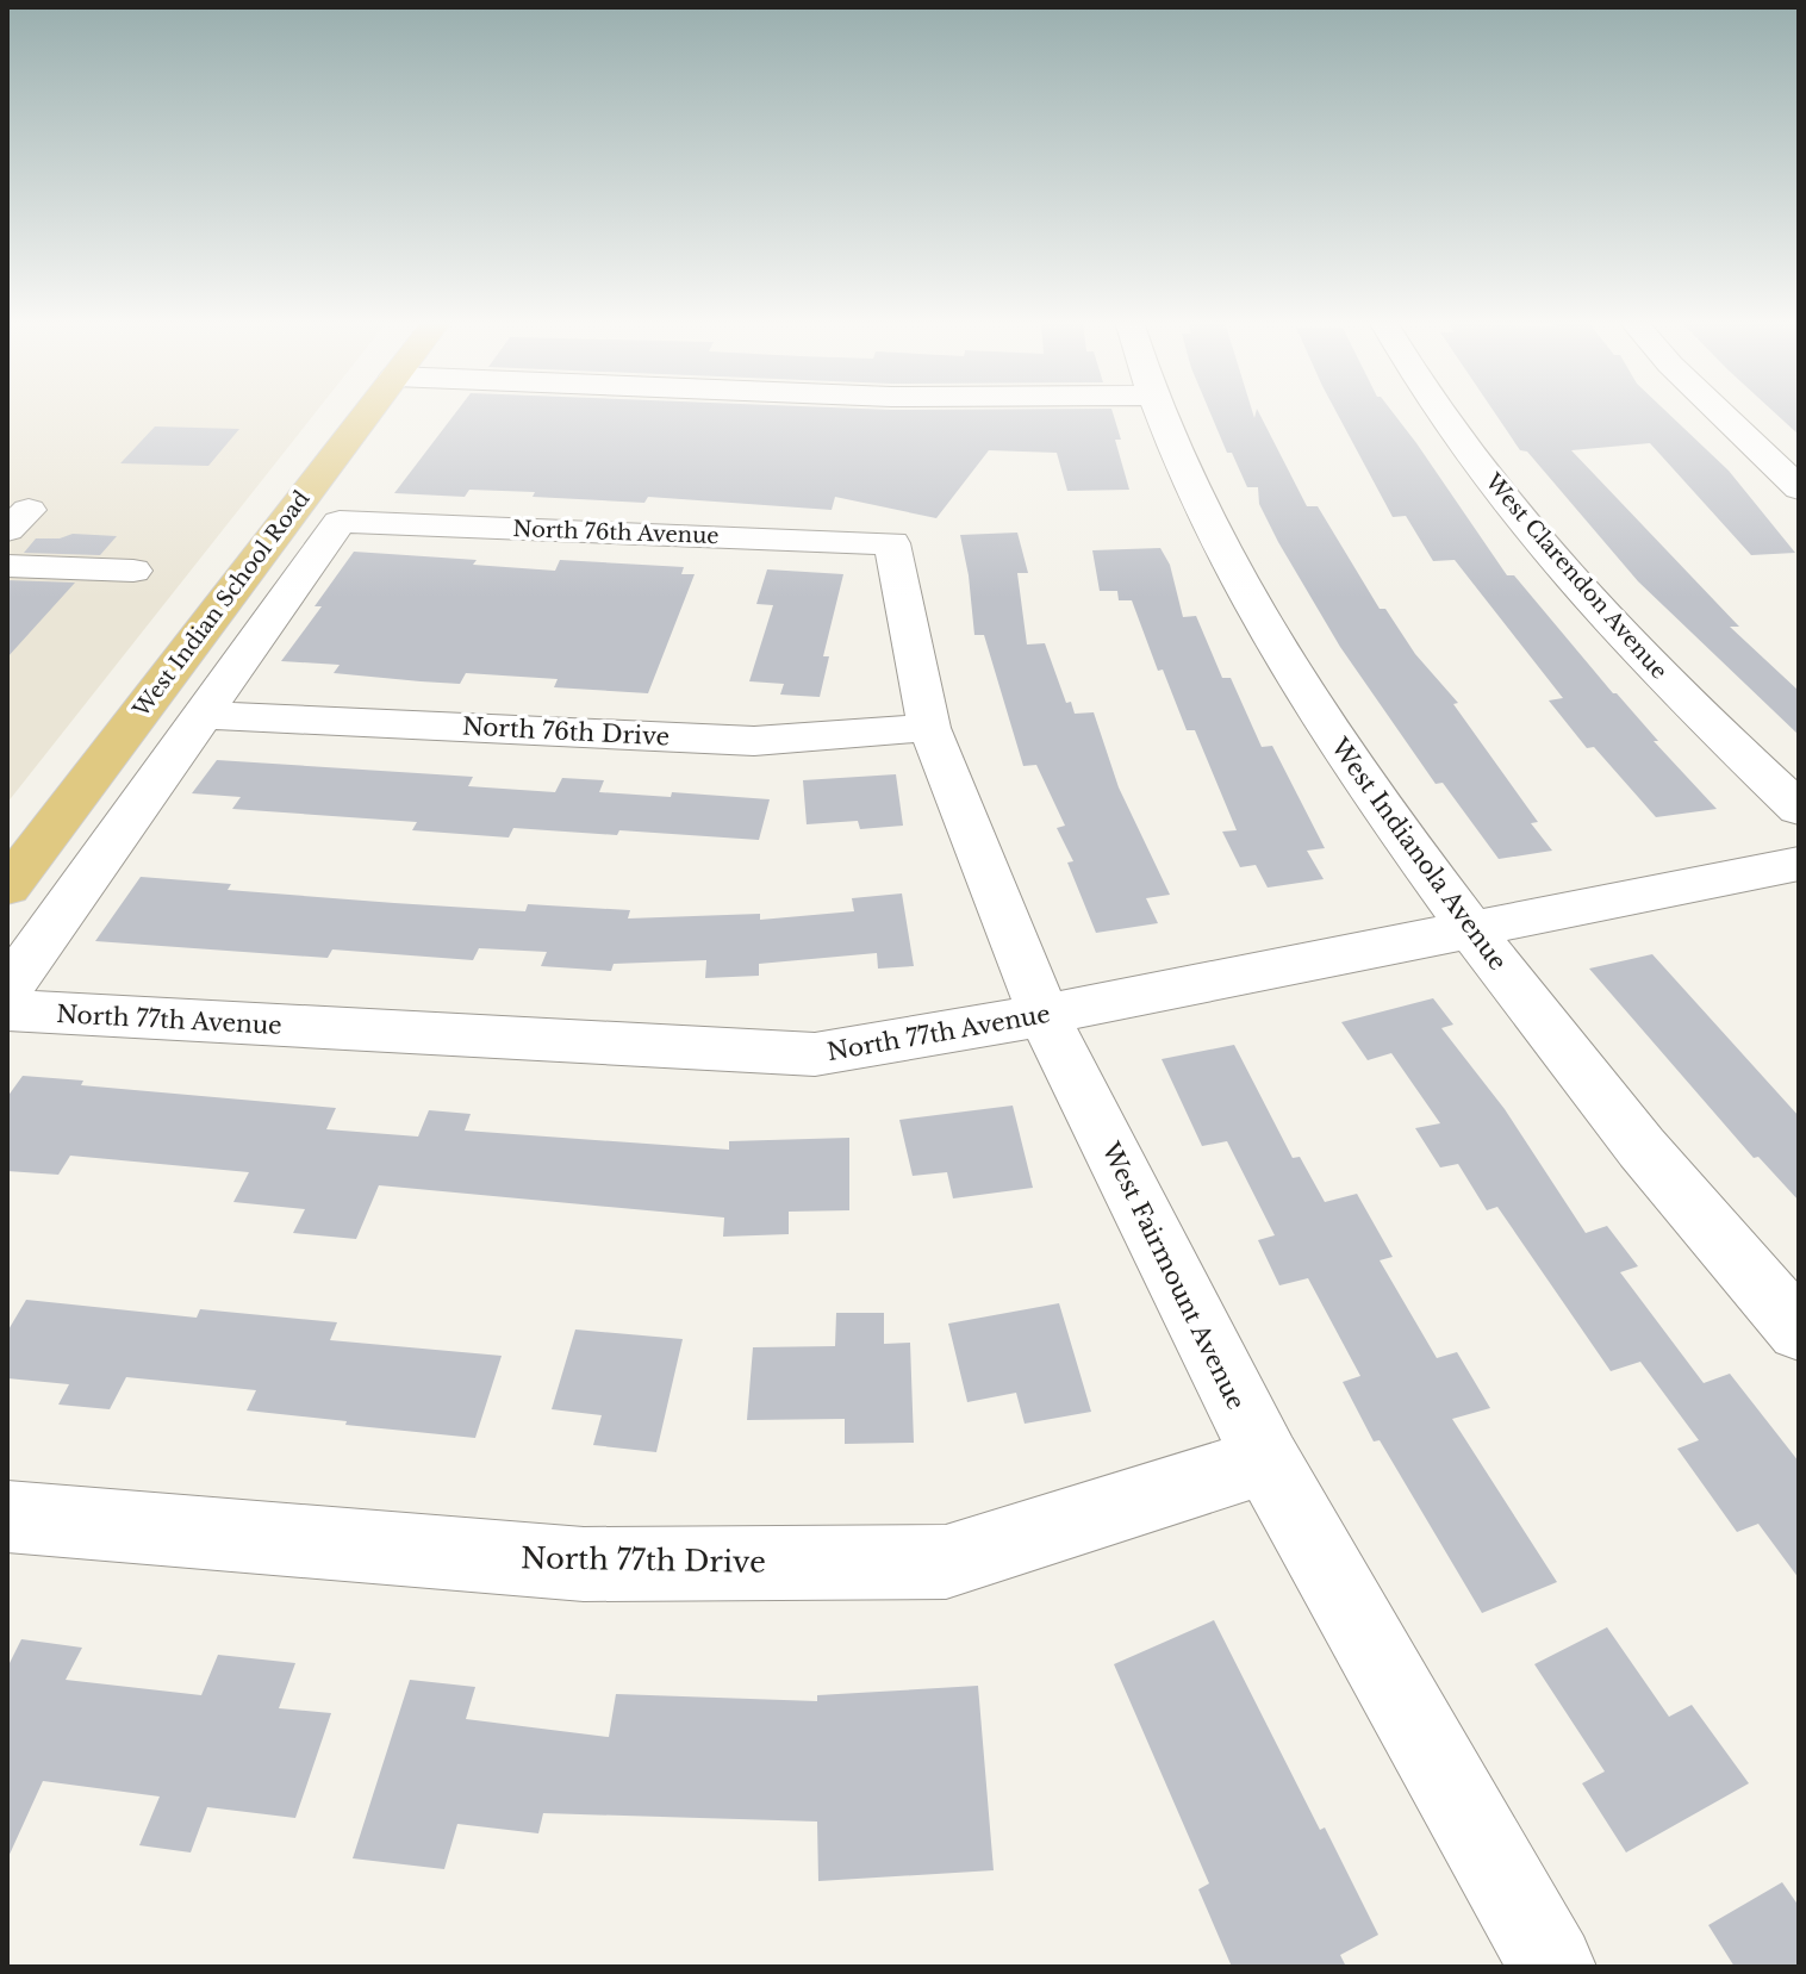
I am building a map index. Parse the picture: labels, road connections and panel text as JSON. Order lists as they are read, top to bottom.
{
  "streets": {
    "main road": ["West Indian School Road"],
    "street": [
      "North 76th Avenue",
      "West Clarendon Avenue",
      "North 76th Drive",
      "West Indianola Avenue",
      "North 77th Avenue",
      "West Fairmount Avenue",
      "North 77th Drive"
    ]
  },
  "crossings": [
    ["North 76th Avenue", "West Indian School Road"],
    ["North 76th Avenue", "West Fairmount Avenue"],
    ["West Indian School Road", "North 76th Drive"],
    ["North 76th Drive", "West Fairmount Avenue"],
    ["West Indianola Avenue", "North 77th Avenue"],
    ["North 77th Avenue", "West Fairmount Avenue"],
    ["West Fairmount Avenue", "North 77th Drive"]
  ]
}
